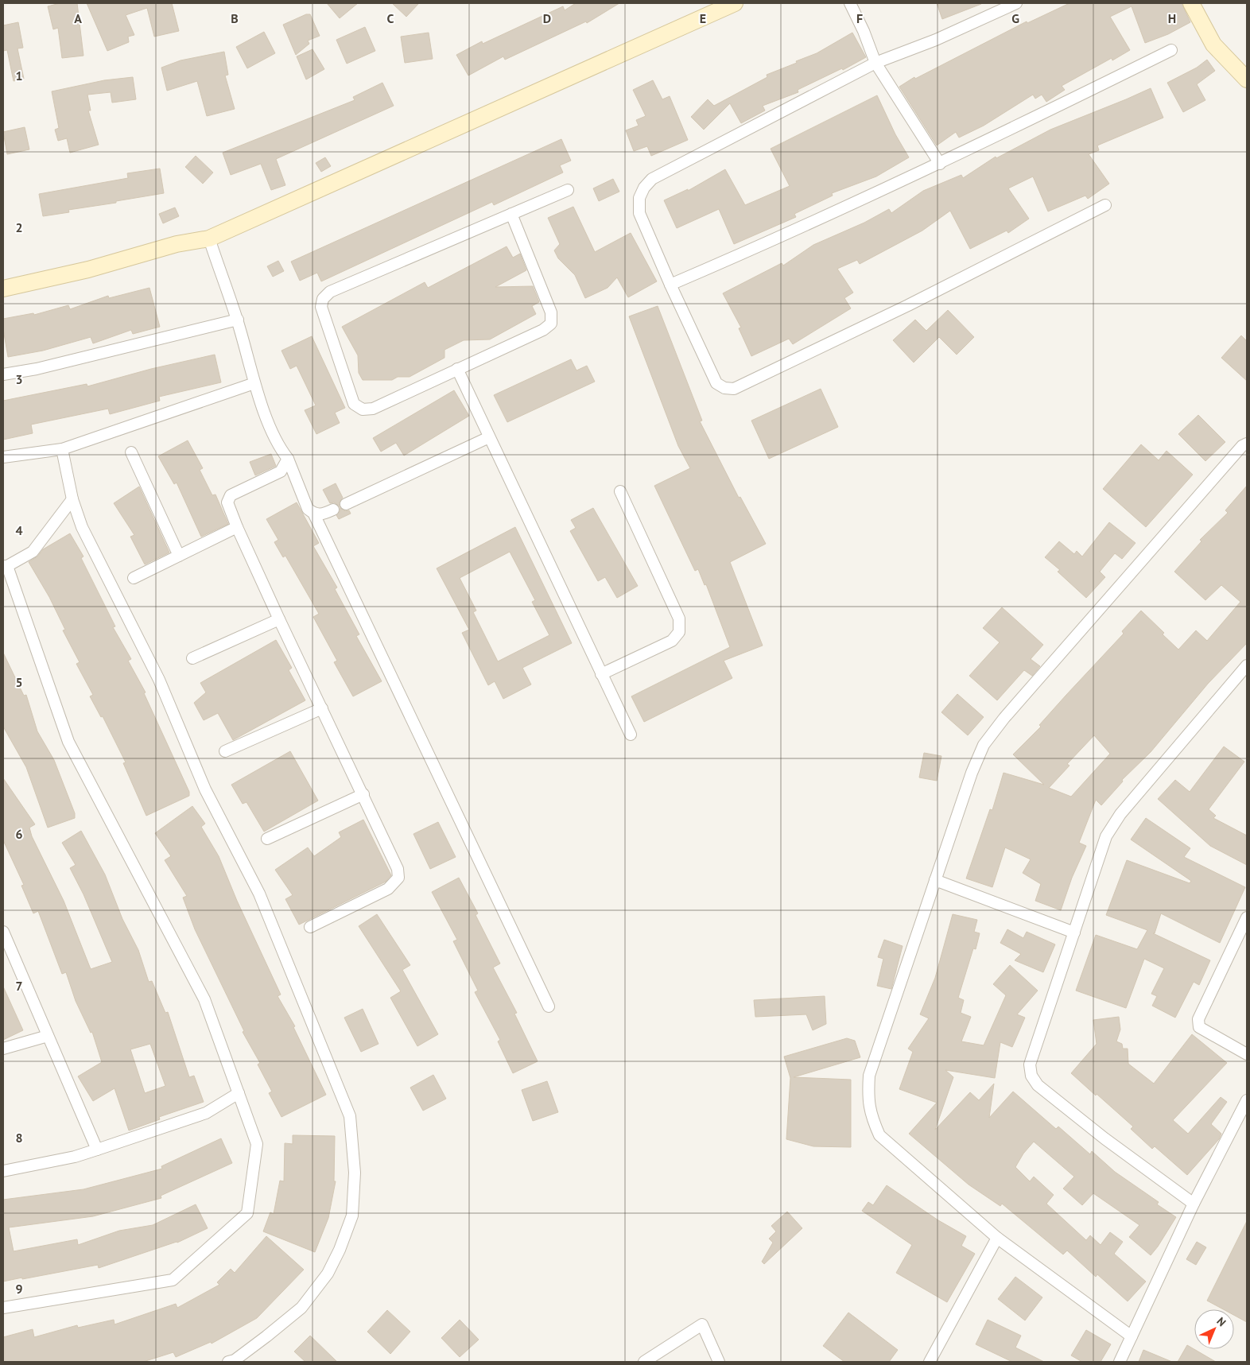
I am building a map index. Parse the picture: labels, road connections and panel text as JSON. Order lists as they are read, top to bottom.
{
  "north": "top right",
  "grid": {
    "columns": [
      "A",
      "B",
      "C",
      "D",
      "E",
      "F",
      "G",
      "H"
    ],
    "rows": [
      "1",
      "2",
      "3",
      "4",
      "5",
      "6",
      "7",
      "8",
      "9"
    ]
  }
}
